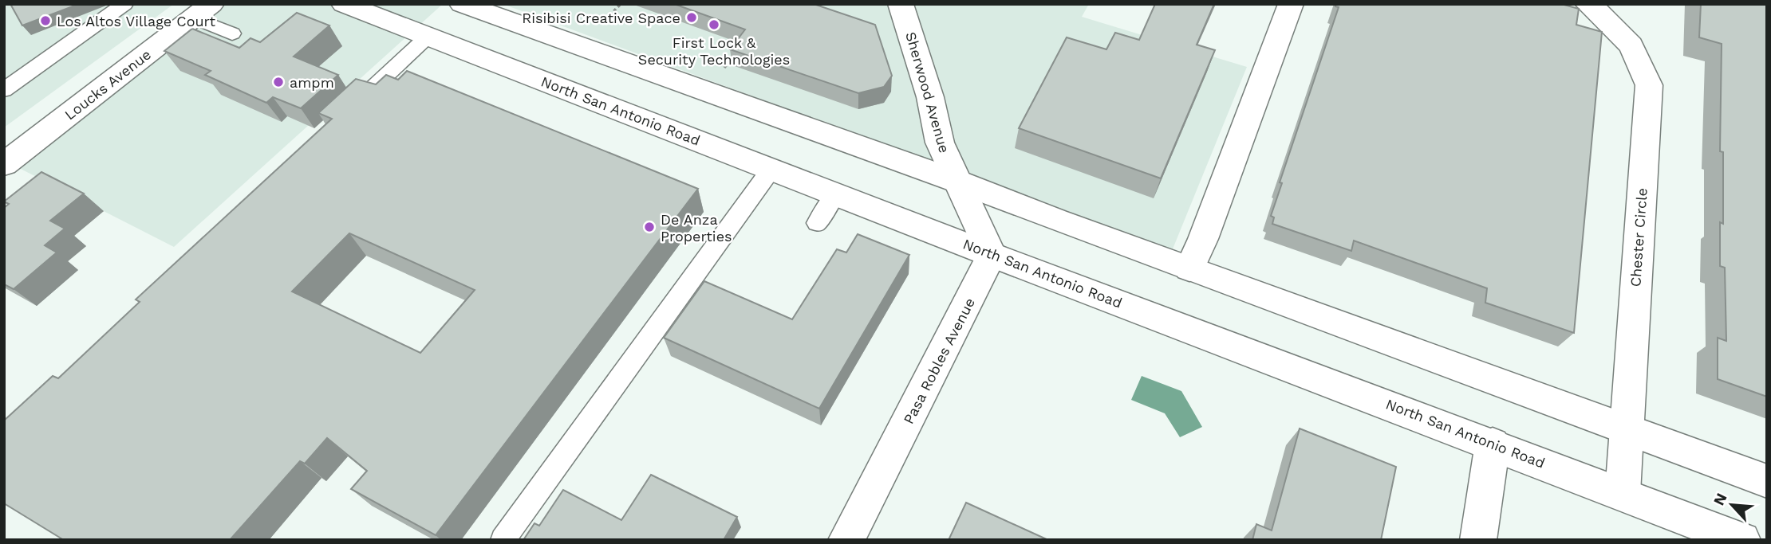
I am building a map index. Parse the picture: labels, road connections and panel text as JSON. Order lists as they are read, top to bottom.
{
  "streets": {
    "main road": [
      "Loucks Avenue",
      "Sherwood Avenue",
      "North San Antonio Road",
      "Chester Circle",
      "Pasa Robles Avenue"
    ]
  },
  "crossings": [
    ["North San Antonio Road", "Chester Circle"],
    ["North San Antonio Road", "Pasa Robles Avenue"]
  ],
  "places": [
    "Risibisi Creative Space",
    "Los Altos Village Court",
    "First Lock & Security Technologies",
    "ampm",
    "De Anza Properties"
  ],
  "north": "top left"
}
